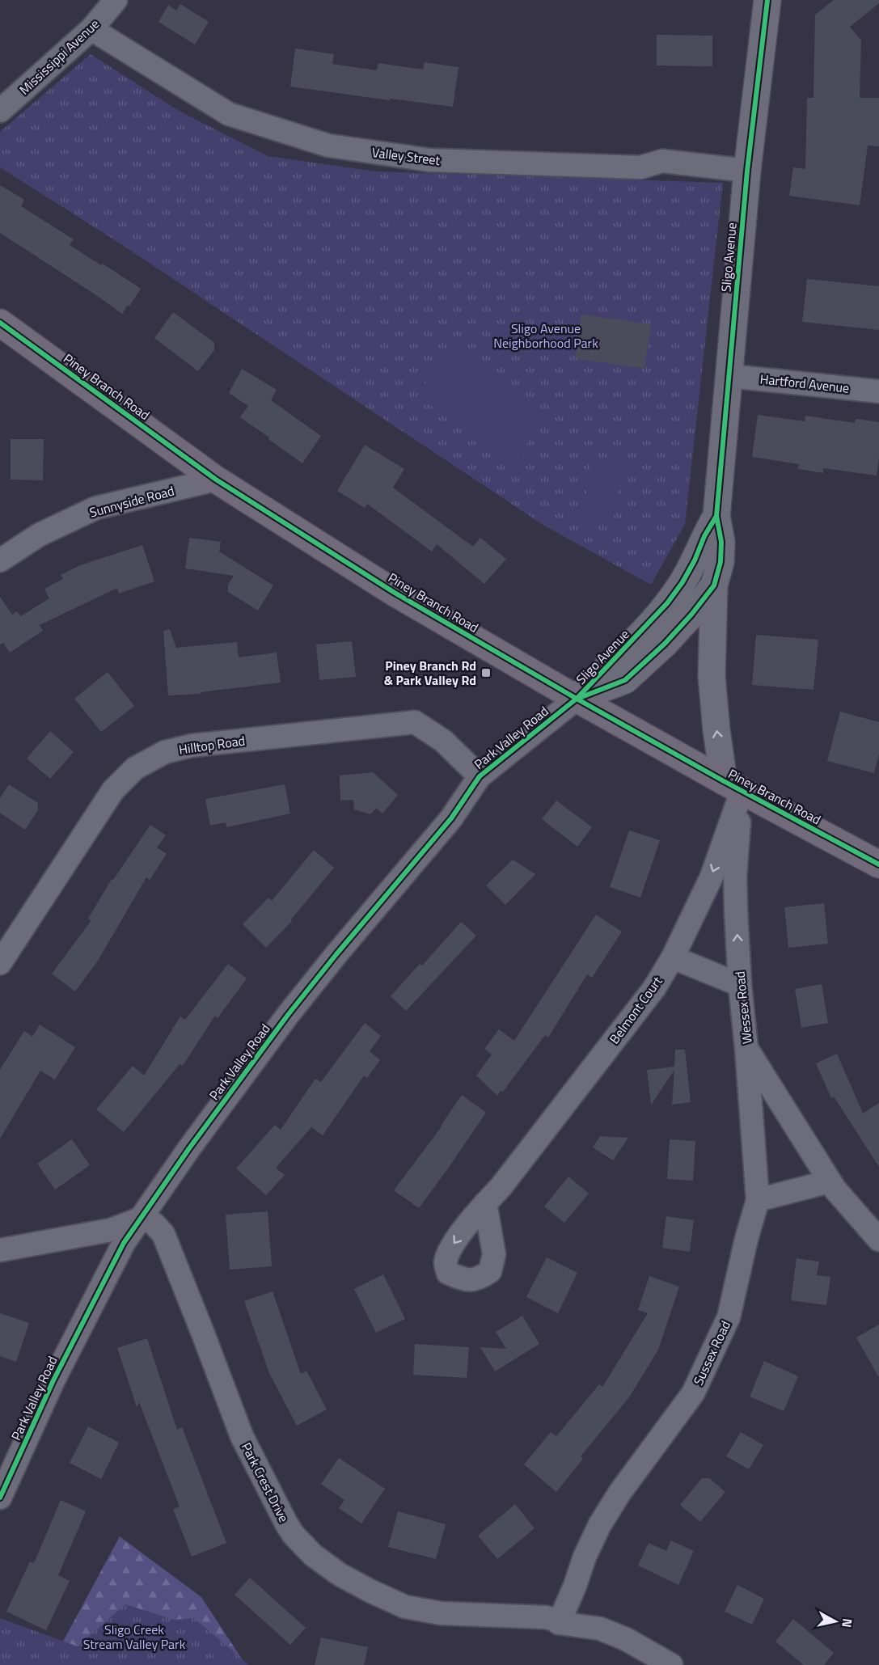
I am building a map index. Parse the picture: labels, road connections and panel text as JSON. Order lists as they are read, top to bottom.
{
  "streets": {
    "main road": ["Piney Branch Road"],
    "street": [
      "Mississippi Avenue",
      "Valley Street",
      "Sligo Avenue",
      "Hartford Avenue",
      "Sunnyside Road",
      "Park Valley Road",
      "Hilltop Road",
      "Wessex Road",
      "Belmont Court",
      "Sussex Road",
      "Park Crest Drive"
    ]
  },
  "crossings": [
    ["Mississippi Avenue", "Valley Street"],
    ["Valley Street", "Sligo Avenue"],
    ["Sligo Avenue", "Hartford Avenue"],
    ["Sligo Avenue", "Piney Branch Road"],
    ["Sligo Avenue", "Park Valley Road"],
    ["Piney Branch Road", "Sunnyside Road"],
    ["Piney Branch Road", "Park Valley Road"],
    ["Piney Branch Road", "Wessex Road"],
    ["Piney Branch Road", "Belmont Court"],
    ["Park Valley Road", "Hilltop Road"],
    ["Park Valley Road", "Park Crest Drive"],
    ["Wessex Road", "Belmont Court"],
    ["Wessex Road", "Sussex Road"],
    ["Sussex Road", "Park Crest Drive"]
  ],
  "one_way": ["Wessex Road", "Belmont Court"],
  "parks": ["Sligo Avenue Neighborhood Park", "Sligo Creek Stream Valley Park"],
  "places": {
    "transit": ["Piney Branch Rd & Park Valley Rd"]
  },
  "north": "right"
}
